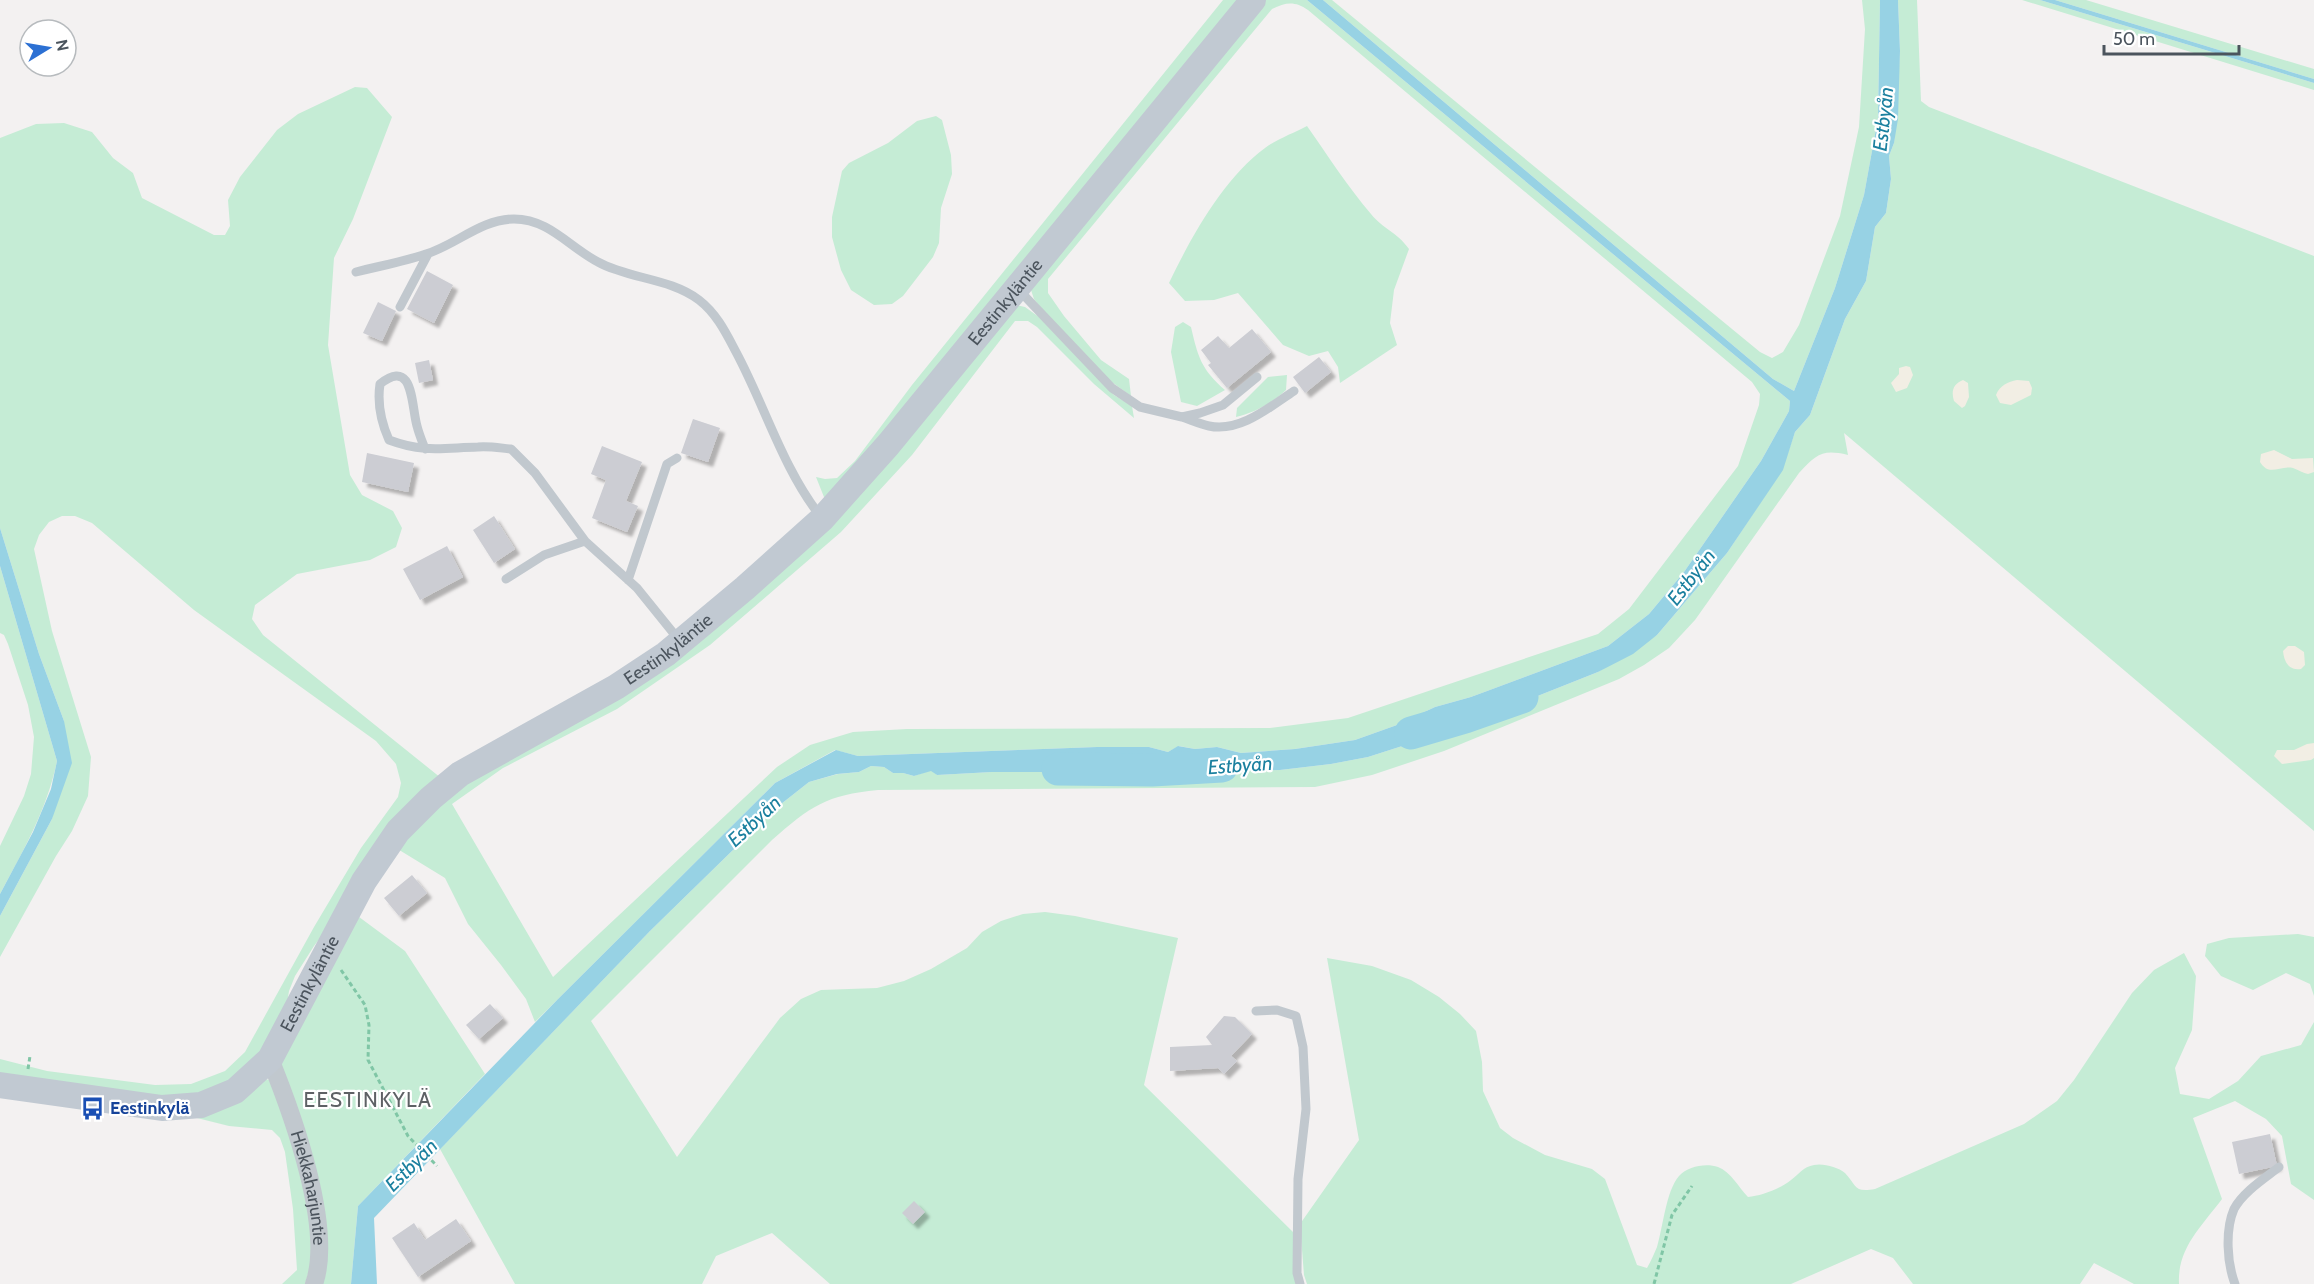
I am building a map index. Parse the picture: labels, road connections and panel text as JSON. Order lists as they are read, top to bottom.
{
  "streets": {
    "street": ["Eestinkyläntie", "Hiekkaharjuntie"]
  },
  "crossings": [
    ["Eestinkyläntie", "Hiekkaharjuntie"]
  ],
  "districts": ["EESTINKYLÄ"],
  "water": ["Estbyån"],
  "places": {
    "bus stop": ["Eestinkylä"]
  },
  "scale_bar": "50 m",
  "north": "right"
}
